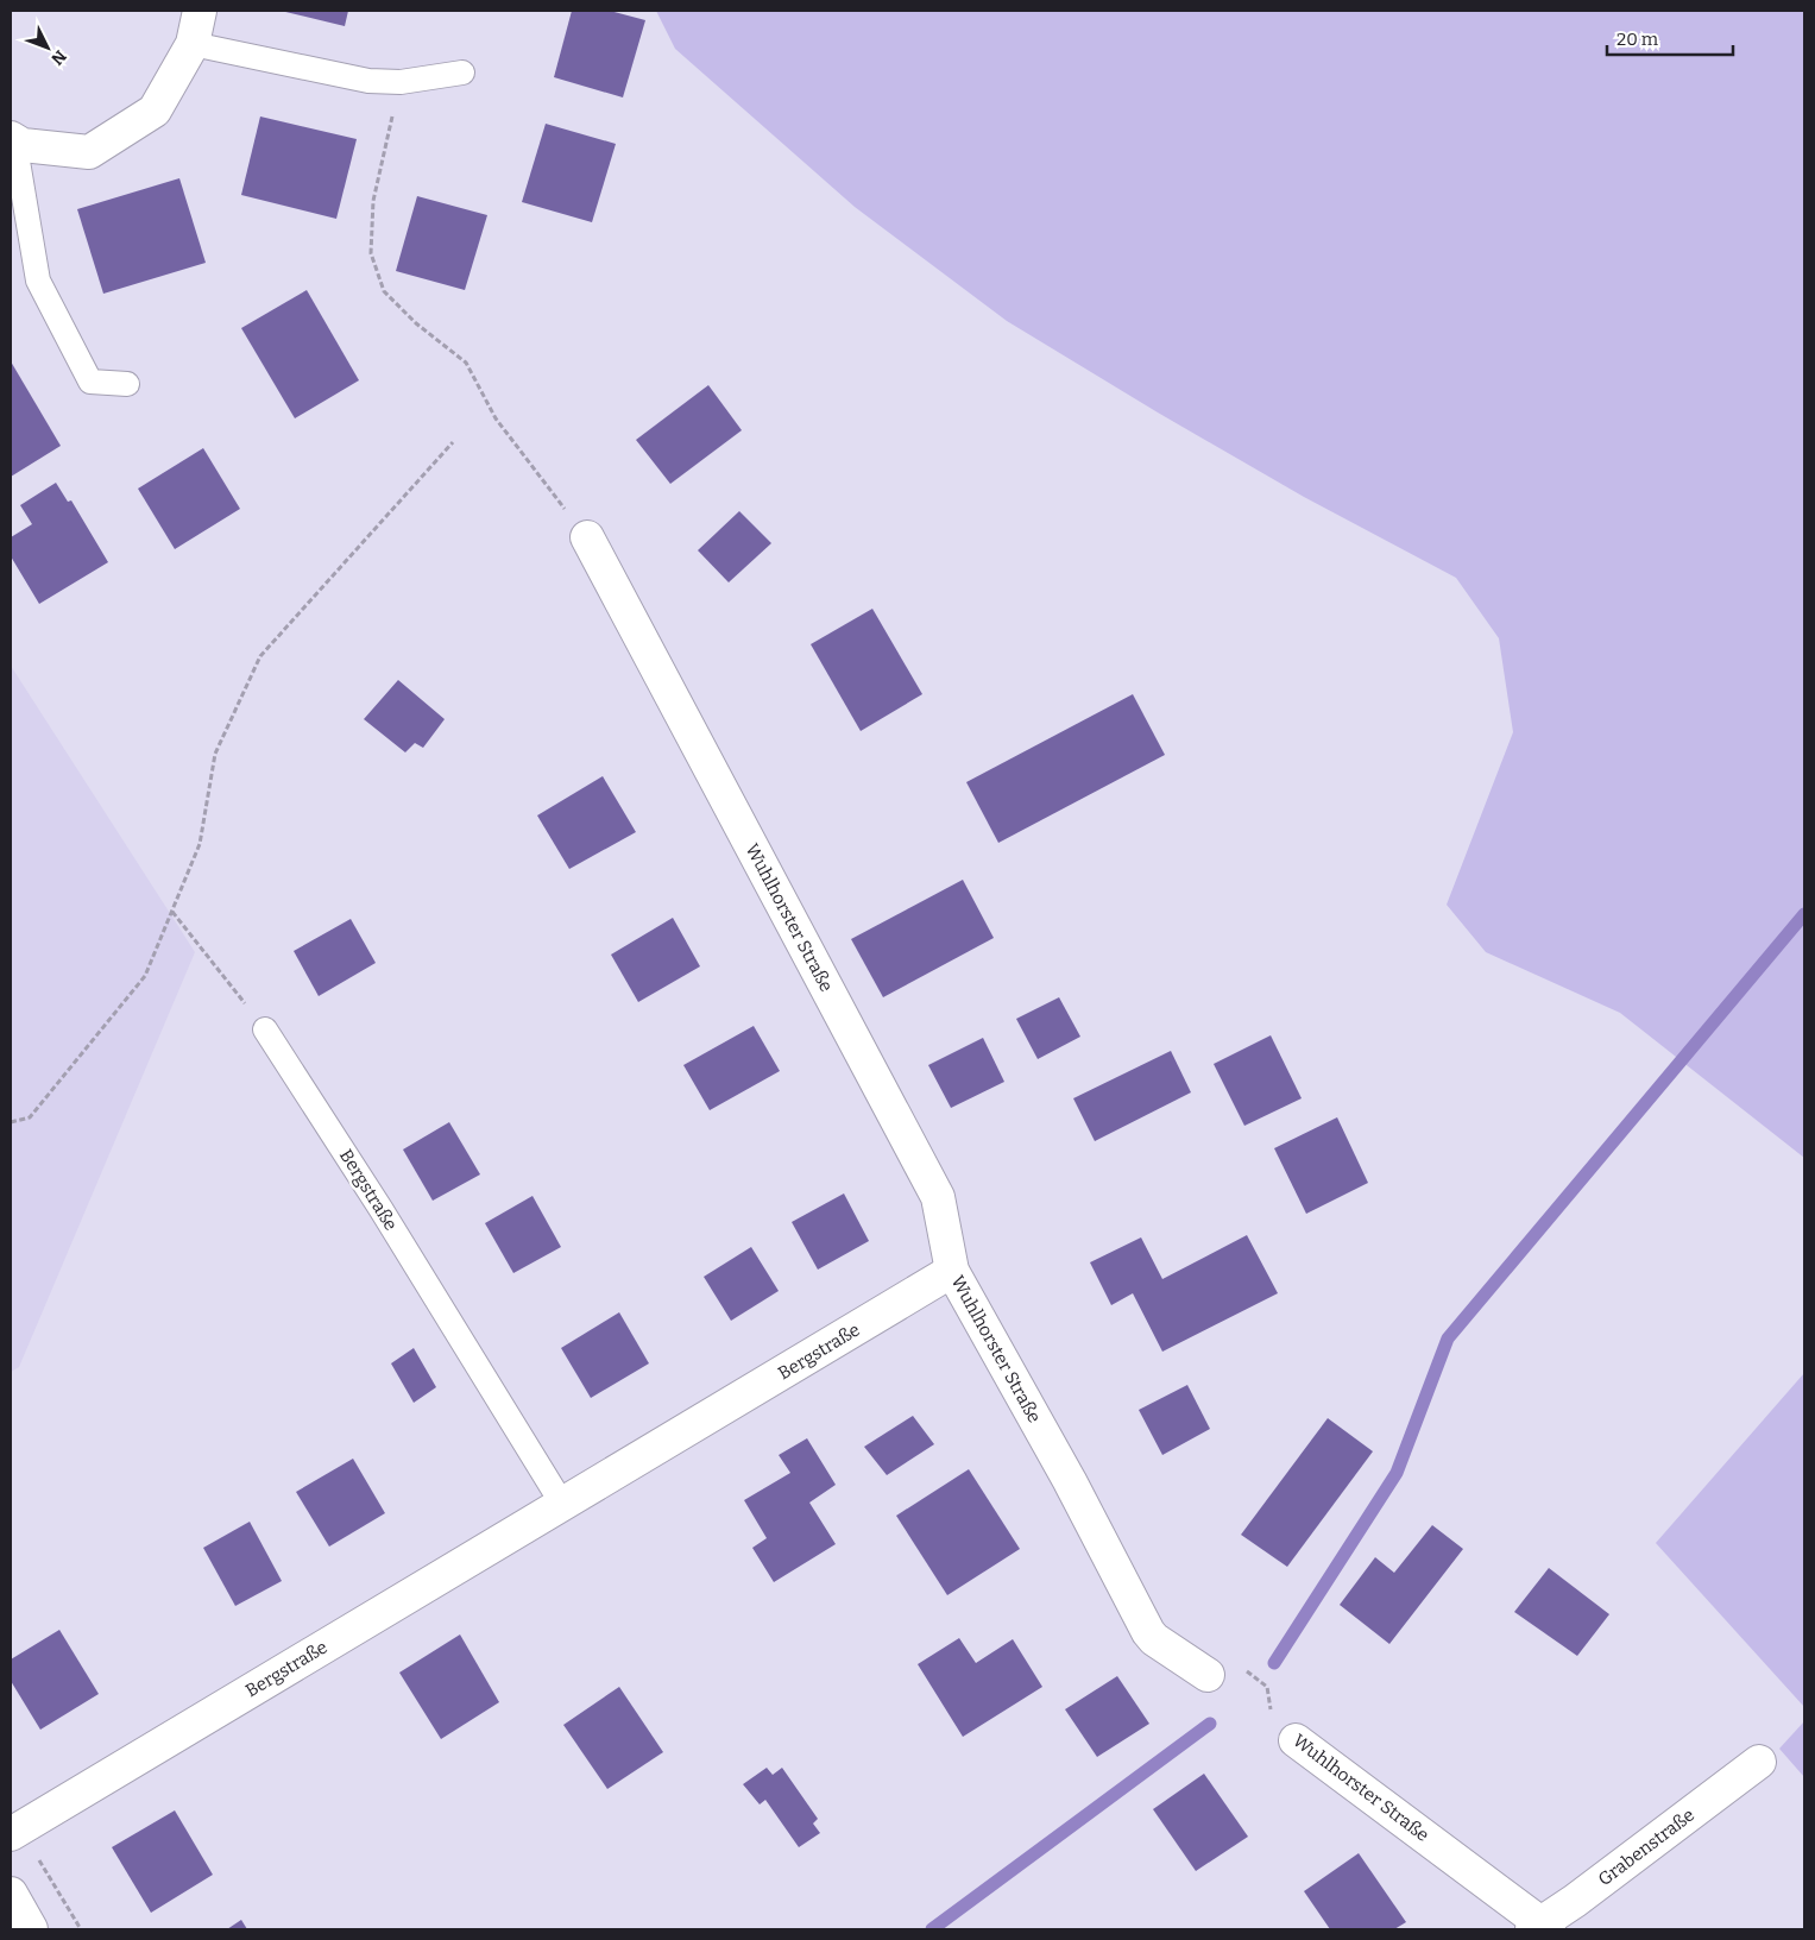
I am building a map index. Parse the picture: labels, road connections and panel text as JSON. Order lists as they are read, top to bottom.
{
  "streets": {
    "street": ["Wuhlhorster Straße", "Bergstraße", "Grabenstraße"]
  },
  "crossings": [
    ["Wuhlhorster Straße", "Bergstraße"],
    ["Wuhlhorster Straße", "Grabenstraße"]
  ],
  "scale_bar": "20 m",
  "north": "bottom right"
}
